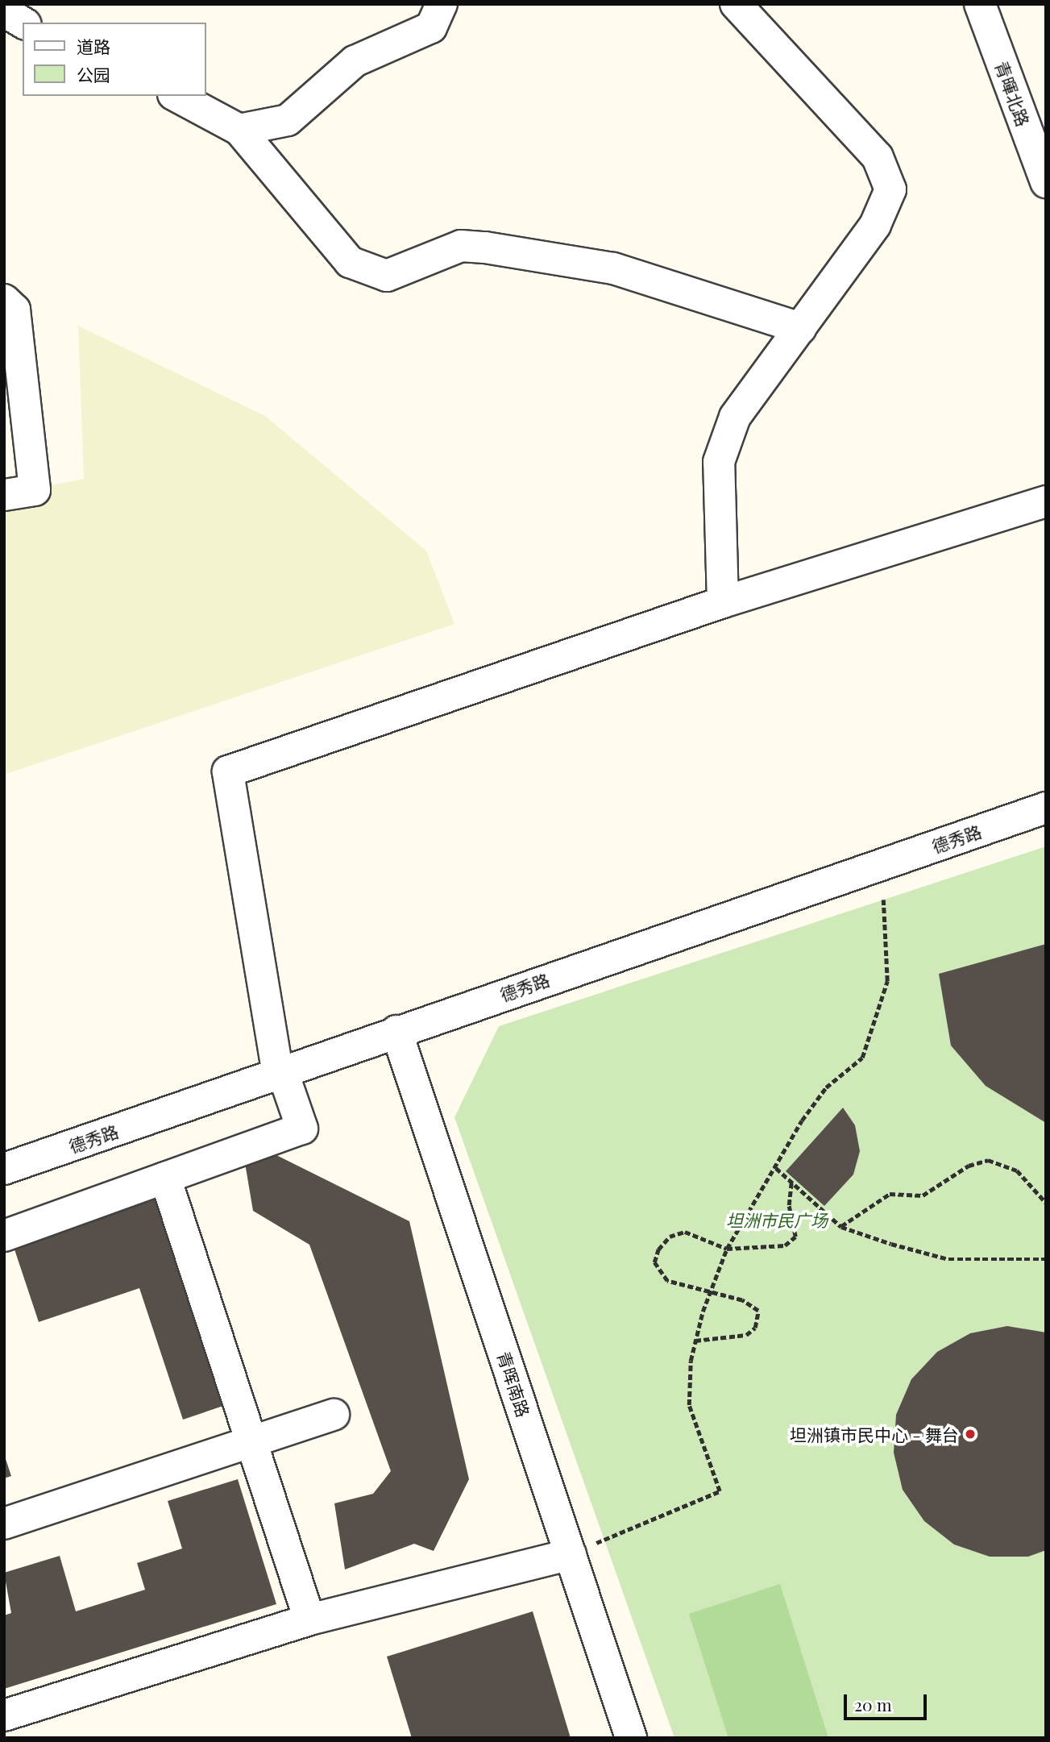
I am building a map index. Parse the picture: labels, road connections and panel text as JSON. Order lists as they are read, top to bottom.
{
  "streets": {
    "street": ["青暉北路", "德秀路", "青晖南路"]
  },
  "crossings": [
    ["德秀路", "青晖南路"]
  ],
  "parks": ["坦洲市民广场"],
  "places": ["坦洲镇市民中心 - 舞台"],
  "legend": ["道路", "公园"],
  "scale_bar": "20 m"
}
